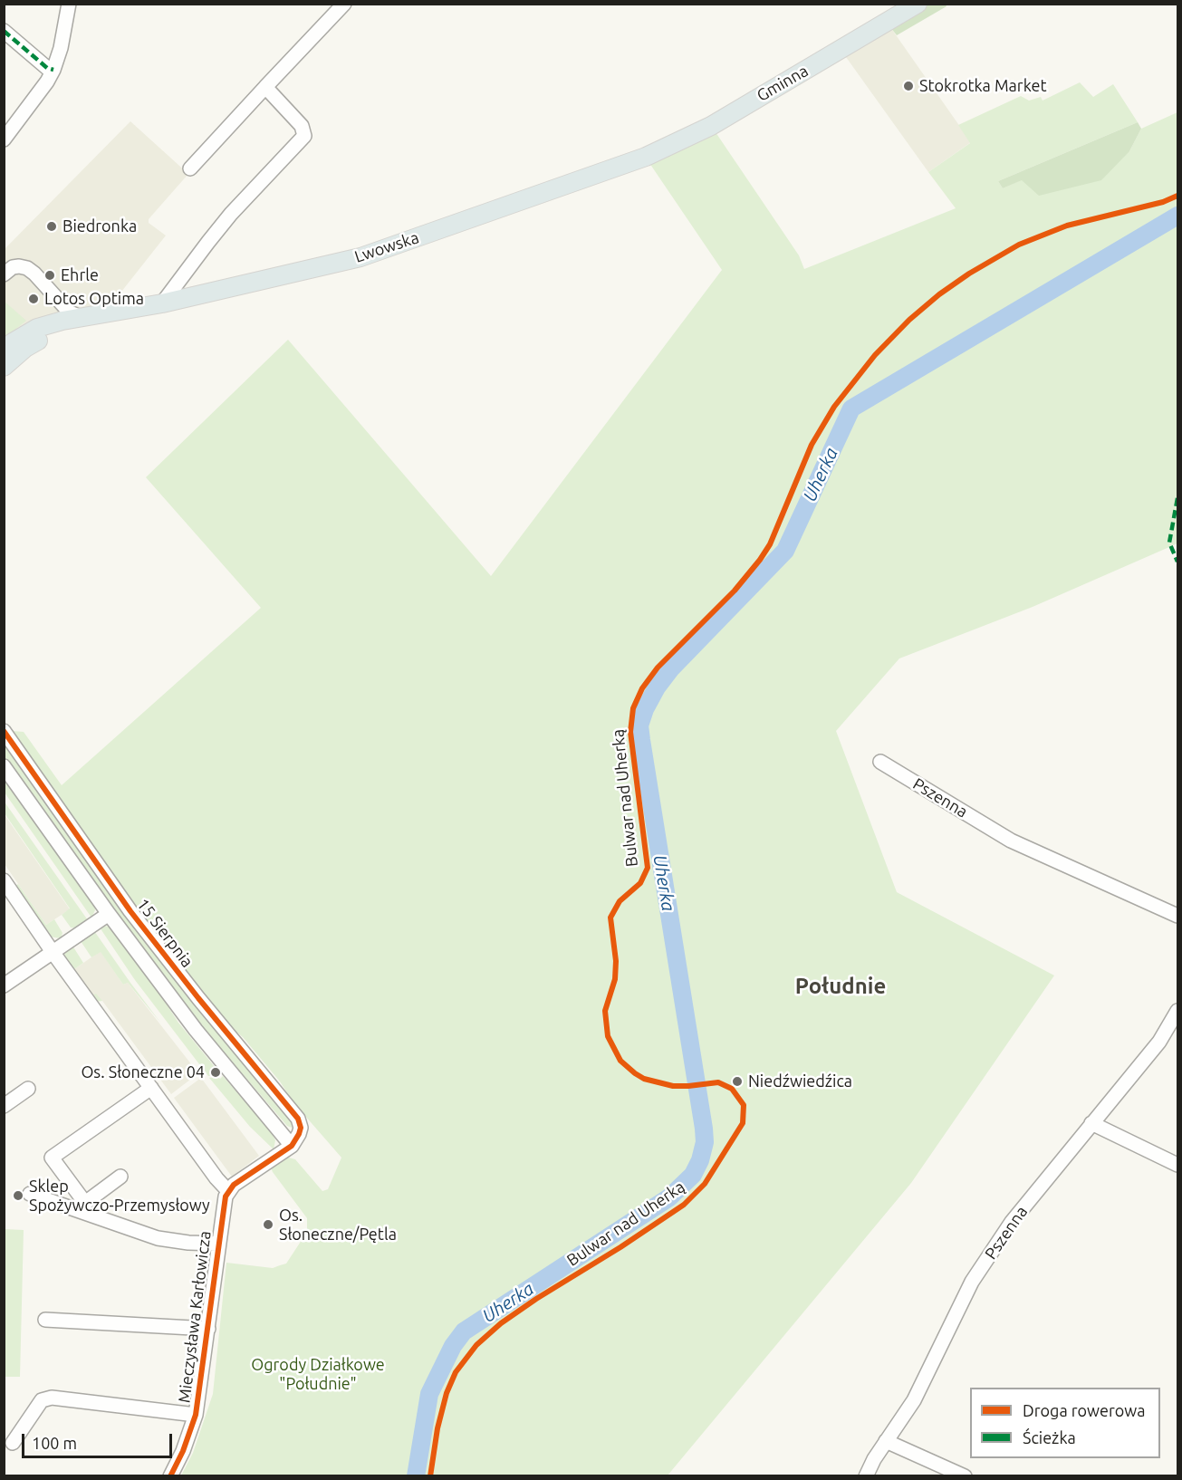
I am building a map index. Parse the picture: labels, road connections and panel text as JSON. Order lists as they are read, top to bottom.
{
  "streets": {
    "main road": ["Gminna", "Lwowska"],
    "street": ["Pszenna", "15 Sierpnia", "Mieczysława Karłowicza"],
    "cycle path": ["Bulwar nad Uherką"]
  },
  "crossings": [
    ["Gminna", "Lwowska"]
  ],
  "districts": ["Południe"],
  "water": ["Uherka"],
  "parks": ["Ogrody Działkowe \"Południe\""],
  "places": [
    "Stokrotka Market",
    "Biedronka",
    "Ehrle",
    "Lotos Optima",
    "Os. Słoneczne 04",
    "Niedźwiedźica",
    "Sklep Spożywczo-Przemysłowy",
    "Os. Słoneczne/Pętla"
  ],
  "legend": ["Droga rowerowa", "Ścieżka"],
  "scale_bar": "100 m"
}
